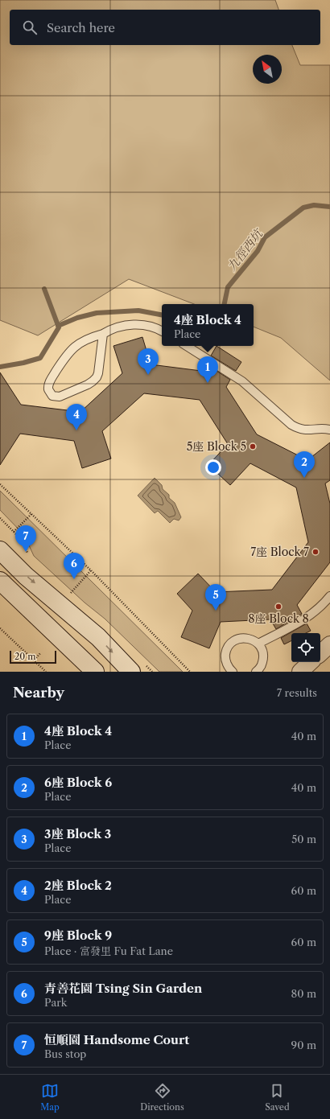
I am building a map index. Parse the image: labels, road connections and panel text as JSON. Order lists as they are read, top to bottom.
{
  "water": ["九徑西坑"],
  "places": ["5座 Block 5", "7座 Block 7", "8座 Block 8"],
  "scale_bar": "20 m",
  "north": "top left",
  "page": {
    "search": "Search here",
    "popup": ["4座 Block 4", "Place"],
    "pins": [
      "3",
      "1",
      "4",
      "2",
      "7",
      "6",
      "5"
    ],
    "scale": "20 m",
    "heading": ["Nearby", "7 results"],
    "list": [
      {
        "mark": "1",
        "name": "4座 Block 4",
        "note": "Place",
        "value": "40 m"
      },
      {
        "mark": "2",
        "name": "6座 Block 6",
        "note": "Place",
        "value": "40 m"
      },
      {
        "mark": "3",
        "name": "3座 Block 3",
        "note": "Place",
        "value": "50 m"
      },
      {
        "mark": "4",
        "name": "2座 Block 2",
        "note": "Place",
        "value": "60 m"
      },
      {
        "mark": "5",
        "name": "9座 Block 9",
        "note": "Place · 富發里 Fu Fat Lane",
        "value": "60 m"
      },
      {
        "mark": "6",
        "name": "青善花園 Tsing Sin Garden",
        "note": "Park",
        "value": "80 m"
      },
      {
        "mark": "7",
        "name": "恒順園 Handsome Court",
        "note": "Bus stop",
        "value": "90 m"
      }
    ],
    "nav": ["Map", "Directions", "Saved"]
  }
}
